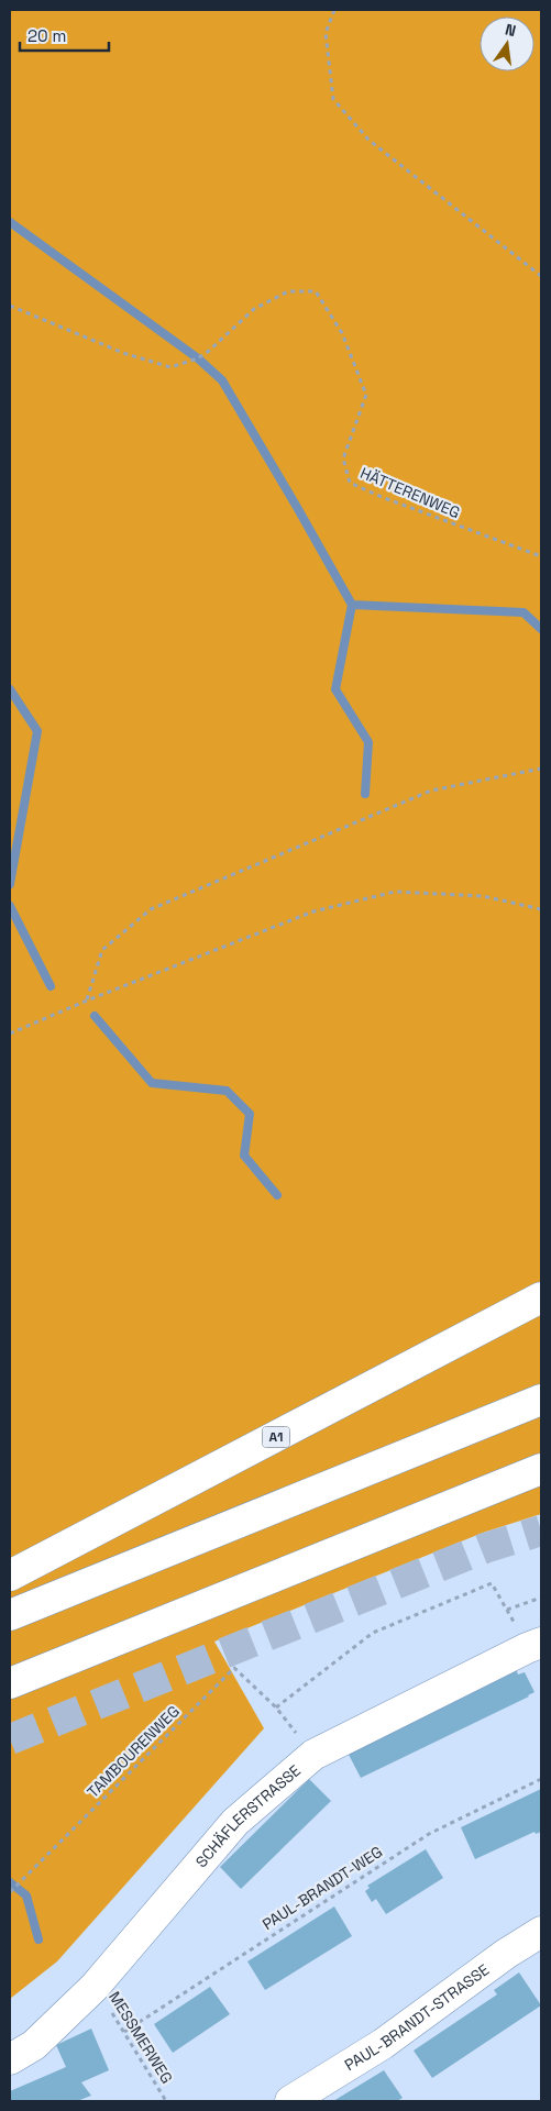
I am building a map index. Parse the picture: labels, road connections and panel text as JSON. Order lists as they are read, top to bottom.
{
  "streets": {
    "main road": ["A1", "SCHÄFLERSTRASSE", "PAUL-BRANDT-STRASSE"],
    "path": [
      "HÄTTERENWEG",
      "TAMBOURENWEG",
      "PAUL-BRANDT-WEG",
      "MESSMERWEG"
    ]
  },
  "crossings": [
    ["TAMBOURENWEG", "SCHÄFLERSTRASSE"],
    ["SCHÄFLERSTRASSE", "MESSMERWEG"],
    ["PAUL-BRANDT-WEG", "MESSMERWEG"]
  ],
  "scale_bar": "20 m",
  "north": "top"
}
